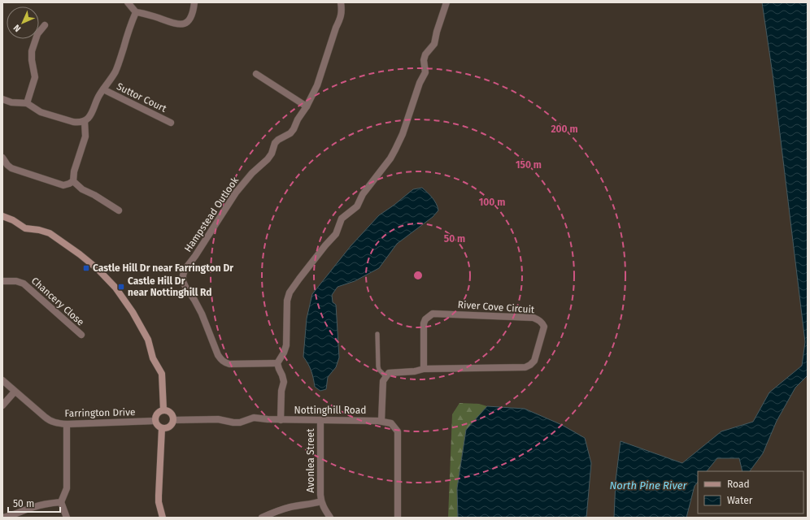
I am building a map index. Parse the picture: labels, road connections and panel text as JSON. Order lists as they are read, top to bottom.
{
  "streets": {
    "street": [
      "Suttor Court",
      "Hampstead Outlook",
      "Chancery Close",
      "River Cove Circuit",
      "Nottinghill Road",
      "Farrington Drive",
      "Avonlea Street"
    ]
  },
  "crossings": [
    ["Nottinghill Road", "Farrington Drive"],
    ["Nottinghill Road", "Avonlea Street"]
  ],
  "water": ["North Pine River"],
  "places": {
    "transit": ["Castle Hill Dr near Farrington Dr", "Castle Hill Dr near Nottinghill Rd"]
  },
  "legend": ["Road", "Water"],
  "scale_bar": "50 m",
  "north": "bottom left",
  "rings": [
    "200 m",
    "150 m",
    "100 m",
    "50 m"
  ]
}
